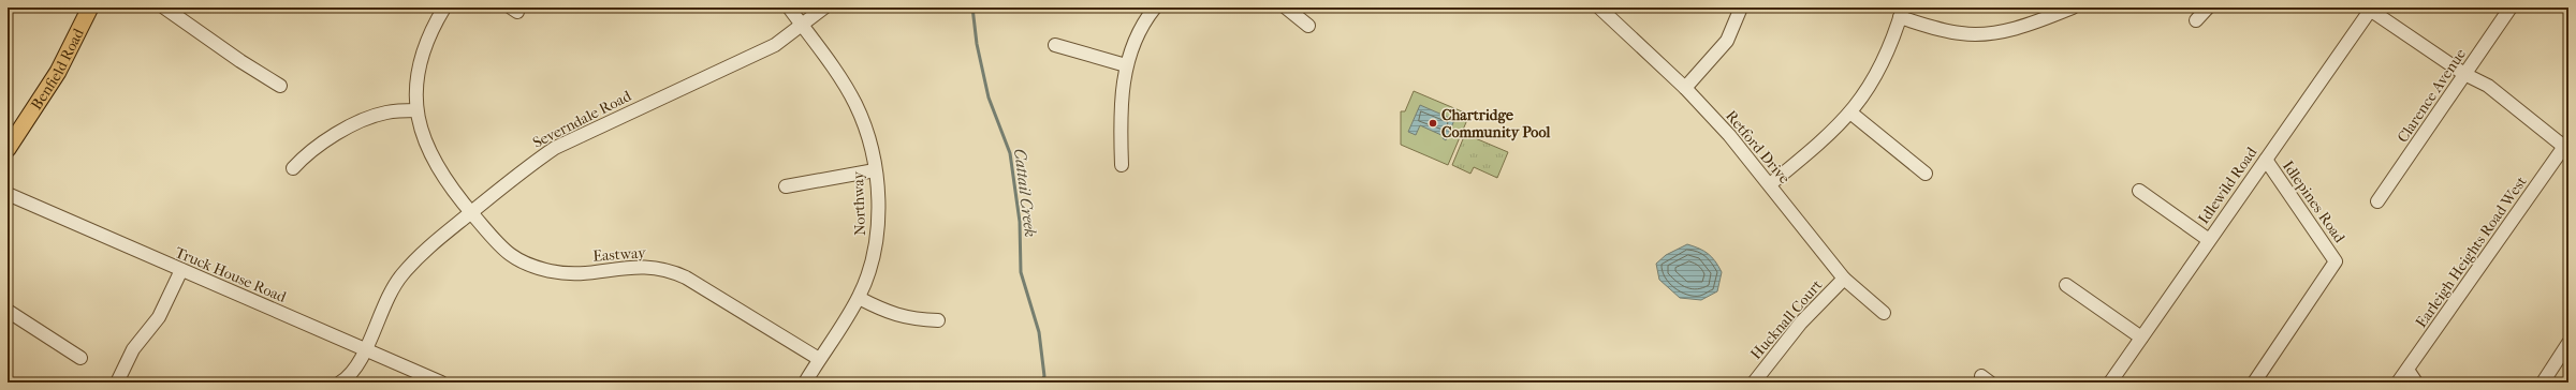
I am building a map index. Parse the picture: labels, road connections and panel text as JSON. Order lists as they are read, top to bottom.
{
  "streets": {
    "main road": ["Benfield Road"],
    "street": [
      "Clarence Avenue",
      "Severndale Road",
      "Retford Drive",
      "Idlewild Road",
      "Idlepines Road",
      "Northway",
      "Earleigh Heights Road West",
      "Eastway",
      "Truck House Road",
      "Hucknall Court"
    ]
  },
  "crossings": [
    ["Severndale Road", "Northway"],
    ["Severndale Road", "Eastway"],
    ["Severndale Road", "Truck House Road"],
    ["Retford Drive", "Hucknall Court"],
    ["Idlewild Road", "Idlepines Road"],
    ["Northway", "Eastway"]
  ],
  "water": ["Cattail Creek"],
  "places": ["Chartridge Community Pool"]
}
